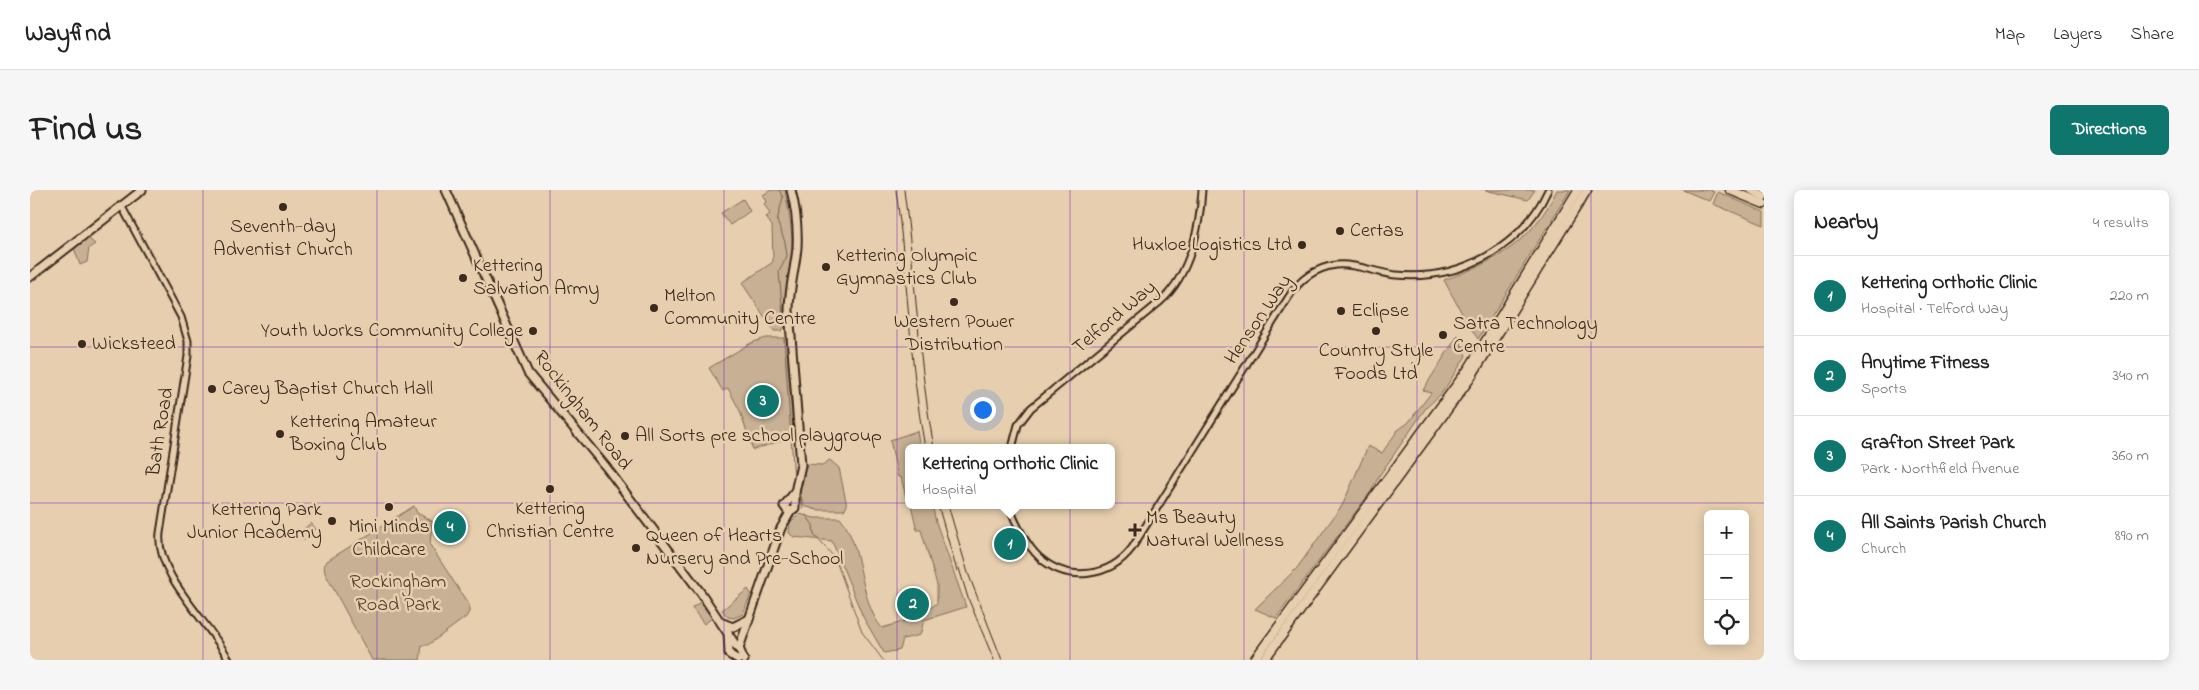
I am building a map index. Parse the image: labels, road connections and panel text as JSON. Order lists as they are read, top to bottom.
{
  "streets": {
    "main road": ["Rockingham Road"],
    "street": ["Telford Way", "Henson Way", "Bath Road"]
  },
  "parks": ["Rockingham Road Park"],
  "places": {
    "other": [
      "Seventh-day Adventist Church",
      "Certas",
      "Huxloe Logistics Ltd",
      "Kettering Olympic Gymnastics Club",
      "Kettering Salvation Army",
      "Western Power Distribution",
      "Melton Community Centre",
      "Eclipse",
      "Youth Works Community College",
      "Country Style Foods Ltd",
      "Satra Technology Centre",
      "Wicksteed",
      "Carey Baptist Church Hall",
      "Kettering Amateur Boxing Club",
      "All Sorts pre school playgroup",
      "Kettering Christian Centre",
      "Mini Minds Childcare",
      "Kettering Park Junior Academy",
      "Queen of Hearts Nursery and Pre-School"
    ],
    "health": ["Ms Beauty Natural Wellness"]
  },
  "page": {
    "header": "Wayfind",
    "nav": ["Map", "Layers", "Share"],
    "title": "Find us",
    "buttons": "Directions",
    "heading": ["Nearby", "4 results"],
    "list": [
      {
        "mark": "1",
        "name": "Kettering Orthotic Clinic",
        "note": "Hospital · Telford Way",
        "value": "220 m"
      },
      {
        "mark": "2",
        "name": "Anytime Fitness",
        "note": "Sports",
        "value": "340 m"
      },
      {
        "mark": "3",
        "name": "Grafton Street Park",
        "note": "Park · Northfield Avenue",
        "value": "360 m"
      },
      {
        "mark": "4",
        "name": "All Saints Parish Church",
        "note": "Church",
        "value": "890 m"
      }
    ],
    "pins": [
      "3",
      "4",
      "1",
      "2"
    ],
    "popup": ["Kettering Orthotic Clinic", "Hospital"],
    "map_buttons": ["+", "−"]
  }
}
